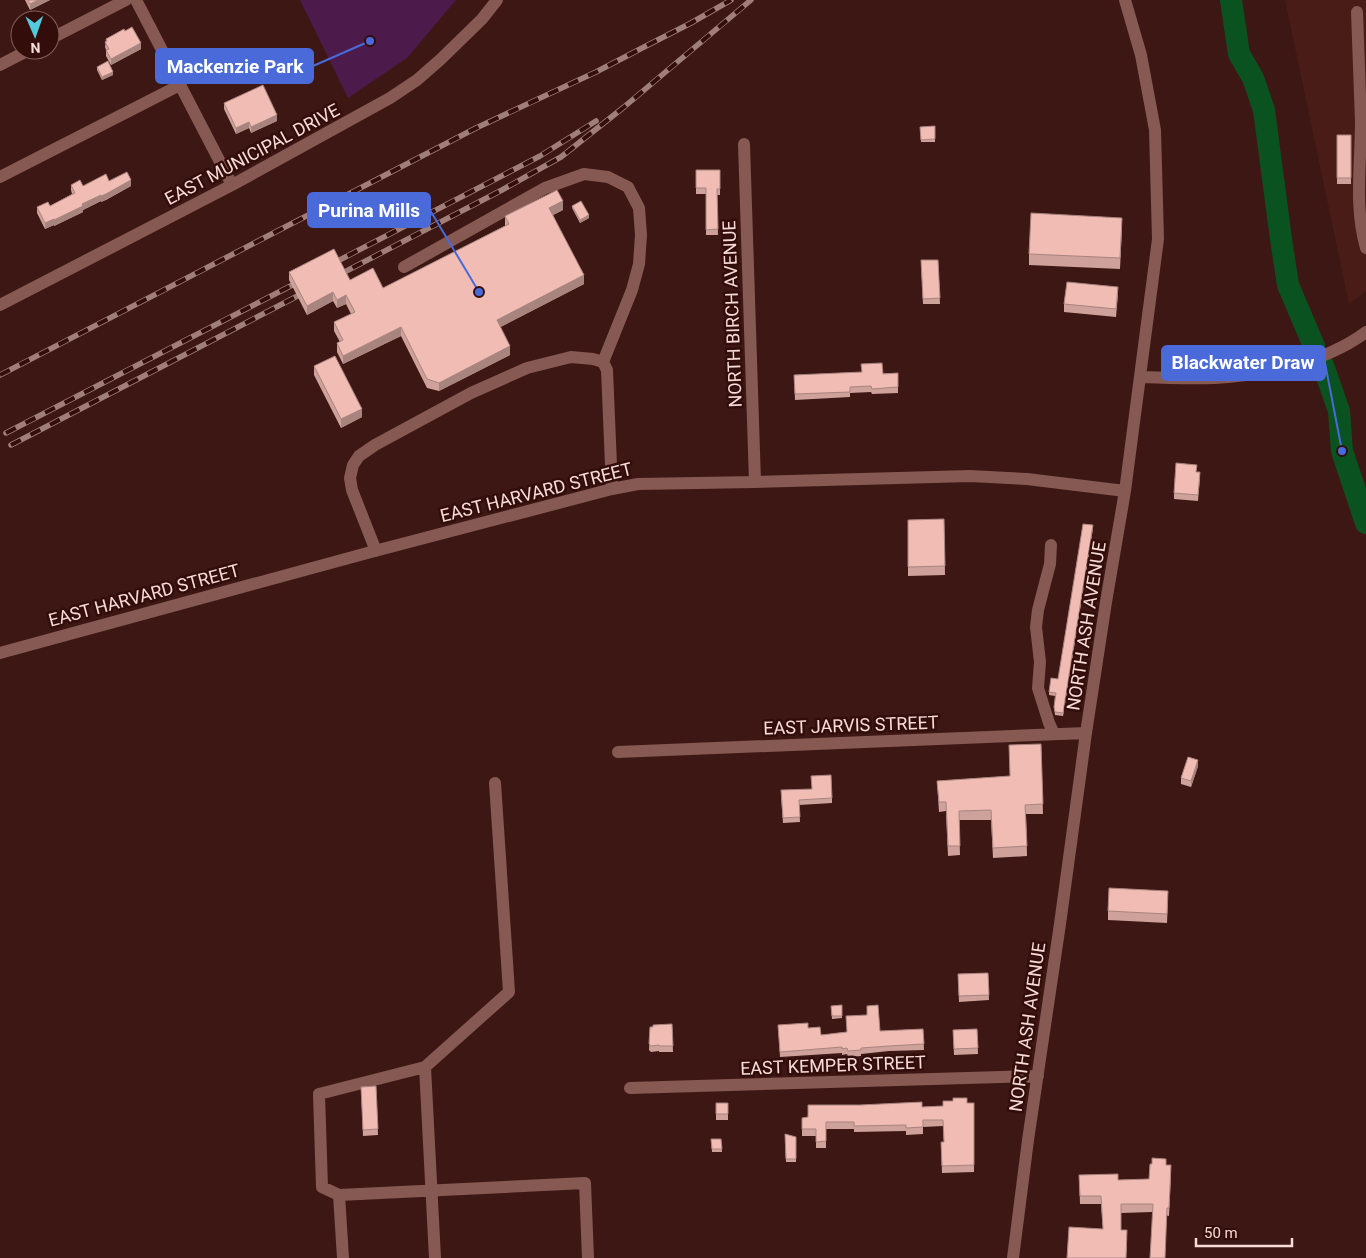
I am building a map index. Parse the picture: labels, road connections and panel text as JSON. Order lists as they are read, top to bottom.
{
  "streets": {
    "street": [
      "EAST MUNICIPAL DRIVE",
      "NORTH BIRCH AVENUE",
      "EAST HARVARD STREET",
      "NORTH ASH AVENUE",
      "EAST JARVIS STREET",
      "EAST KEMPER STREET"
    ]
  },
  "crossings": [
    ["NORTH BIRCH AVENUE", "EAST HARVARD STREET"],
    ["EAST HARVARD STREET", "NORTH ASH AVENUE"],
    ["NORTH ASH AVENUE", "EAST JARVIS STREET"],
    ["NORTH ASH AVENUE", "EAST KEMPER STREET"]
  ],
  "places": ["Mackenzie Park", "Purina Mills", "Blackwater Draw"],
  "scale_bar": "50 m",
  "north": "bottom"
}
